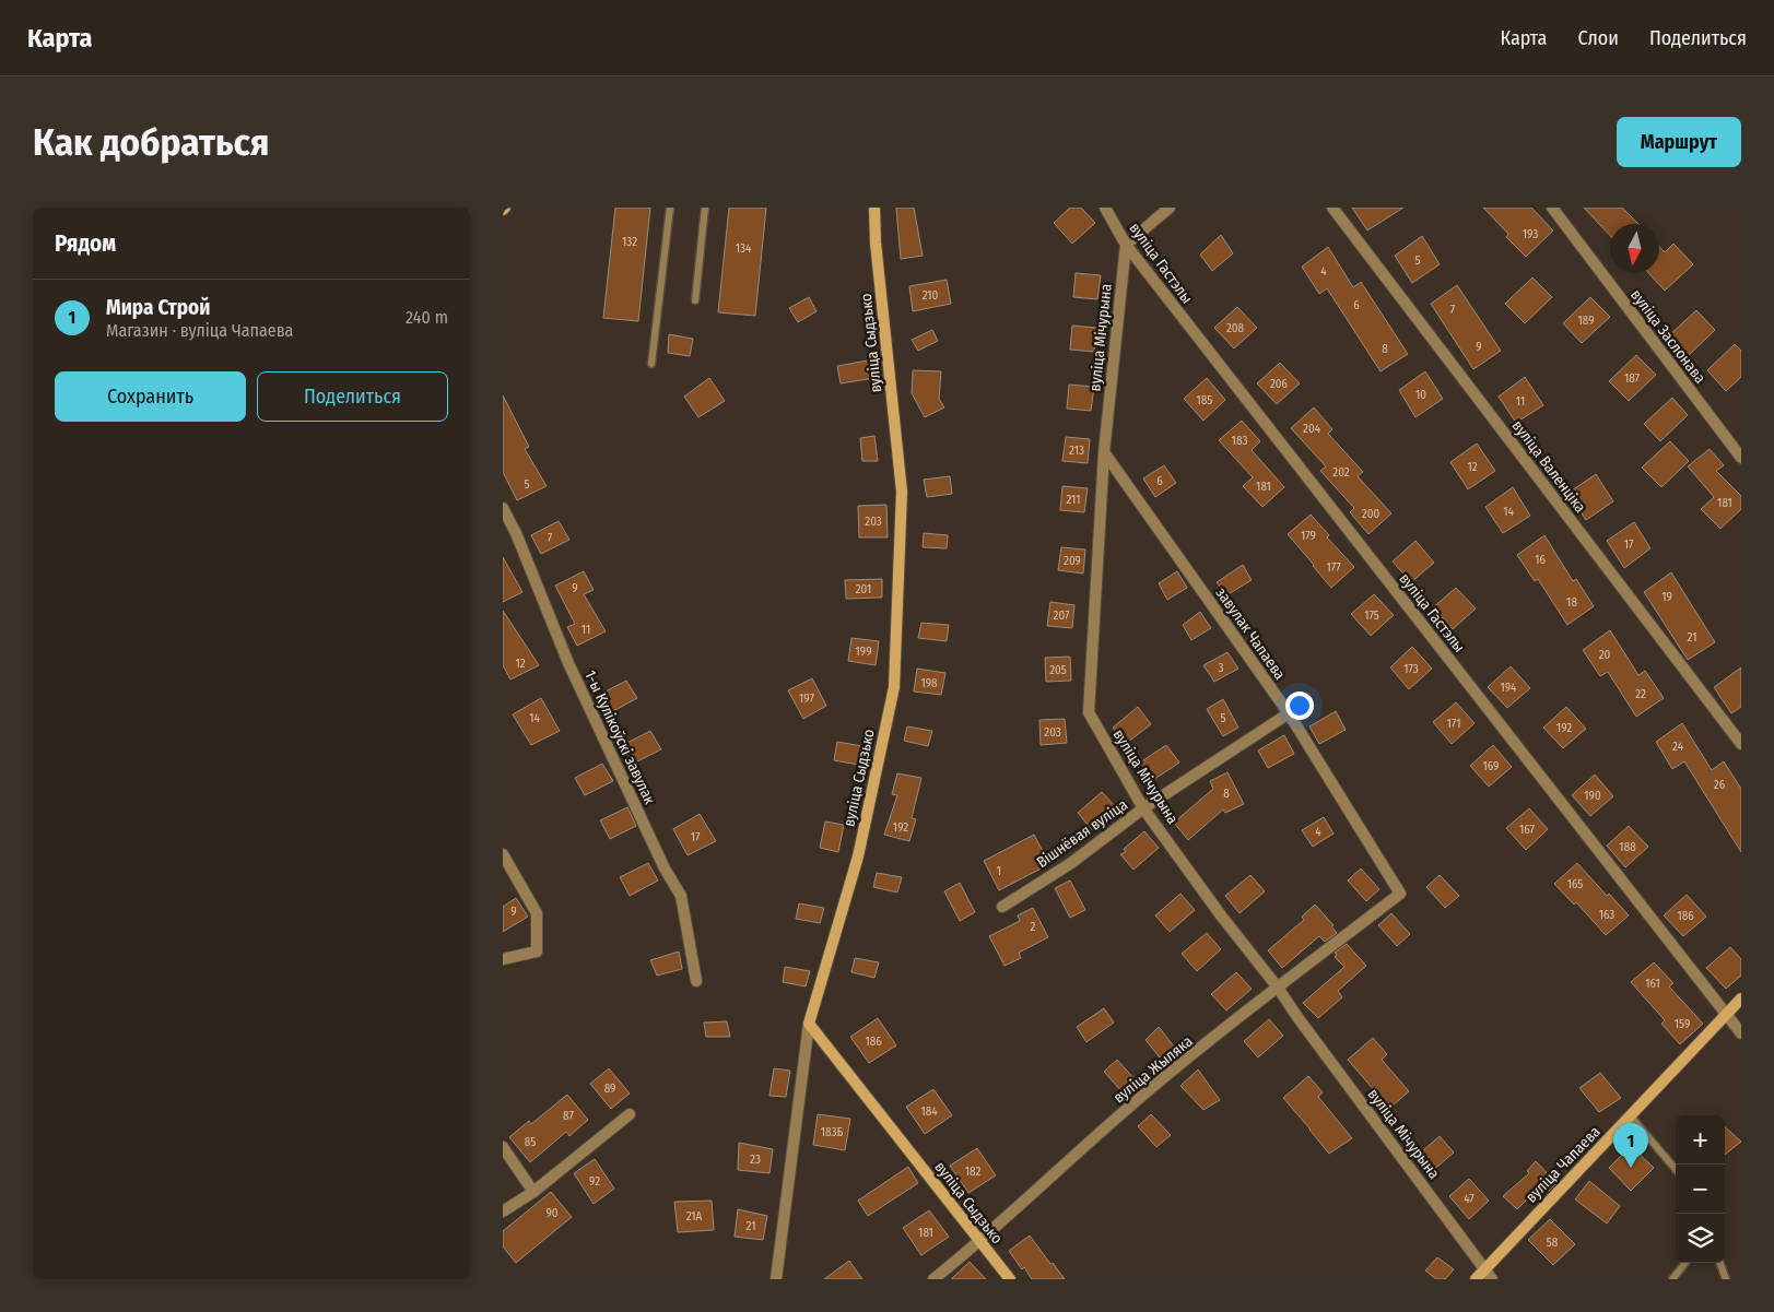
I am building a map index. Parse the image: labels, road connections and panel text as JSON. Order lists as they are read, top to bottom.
{
  "streets": {
    "street": [
      "вуліца Гастэлы",
      "вуліца Заслонава",
      "вуліца Мічурына",
      "вуліца Сыдзько",
      "вуліца Валенціка",
      "завулак Чапаева",
      "1-ы Кулікоўскі завулак",
      "Вішнёвая вуліца",
      "вуліца Жыляка",
      "вуліца Чапаева"
    ]
  },
  "crossings": [
    ["вуліца Гастэлы", "вуліца Мічурына"],
    ["вуліца Гастэлы", "вуліца Чапаева"],
    ["вуліца Мічурына", "завулак Чапаева"],
    ["вуліца Мічурына", "Вішнёвая вуліца"],
    ["вуліца Мічурына", "вуліца Жыляка"],
    ["вуліца Мічурына", "вуліца Чапаева"],
    ["вуліца Сыдзько", "вуліца Жыляка"],
    ["завулак Чапаева", "Вішнёвая вуліца"],
    ["завулак Чапаева", "вуліца Жыляка"]
  ],
  "house_numbers": [
    "193",
    "132",
    "134",
    "5",
    "4",
    "210",
    "6",
    "7",
    "189",
    "208",
    "9",
    "8",
    "187",
    "206",
    "10",
    "185",
    "11",
    "204",
    "183",
    "213",
    "12",
    "202",
    "6",
    "5",
    "181",
    "211",
    "181",
    "14",
    "200",
    "203",
    "179",
    "7",
    "17",
    "16",
    "209",
    "177",
    "9",
    "201",
    "19",
    "18",
    "207",
    "175",
    "11",
    "21",
    "199",
    "20",
    "12",
    "3",
    "173",
    "205",
    "198",
    "194",
    "22",
    "197",
    "14",
    "5",
    "171",
    "192",
    "203",
    "24",
    "169",
    "26",
    "8",
    "190",
    "192",
    "167",
    "4",
    "17",
    "188",
    "1",
    "165",
    "9",
    "163",
    "186",
    "2",
    "161",
    "159",
    "186",
    "89",
    "184",
    "87",
    "183Б",
    "85",
    "23",
    "182",
    "92",
    "47",
    "90",
    "21А",
    "21",
    "181",
    "58"
  ],
  "north": "bottom",
  "page": {
    "header": "Карта",
    "nav": ["Карта", "Слои", "Поделиться"],
    "buttons": [
      "Маршрут",
      ["Сохранить", "Поделиться"]
    ],
    "title": "Как добраться",
    "heading": "Рядом",
    "list": [
      {
        "mark": "1",
        "name": "Мира Строй",
        "note": "Магазин · вуліца Чапаева",
        "value": "240 m"
      }
    ],
    "map_buttons": ["+", "−"],
    "pins": "1"
  }
}
